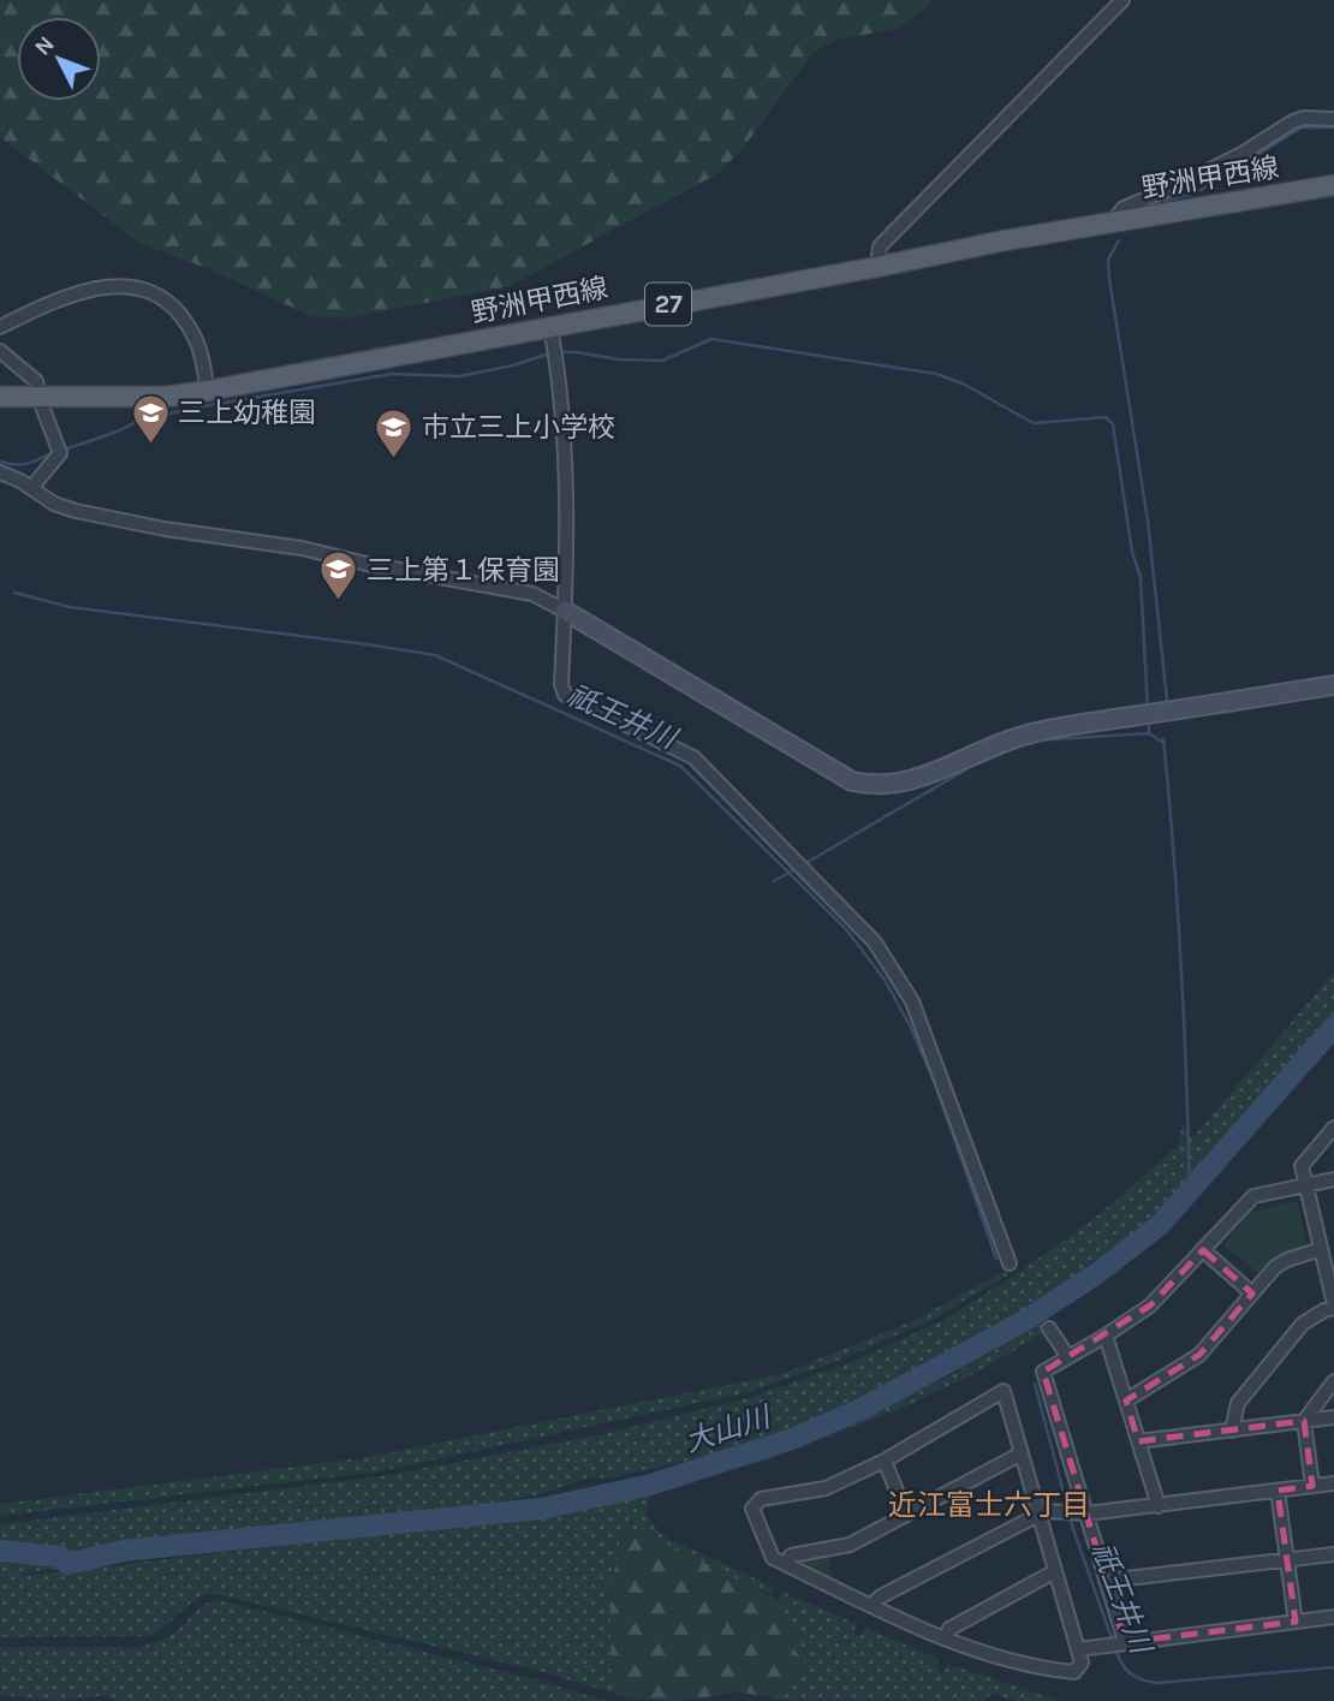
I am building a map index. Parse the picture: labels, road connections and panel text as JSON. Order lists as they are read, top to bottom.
{
  "streets": {
    "main road": ["野洲甲西線", "27"]
  },
  "districts": ["近江富士六丁目"],
  "water": ["祇王井川", "大山川"],
  "places": {
    "school or university": ["三上幼稚園", "市立三上小学校", "三上第１保育園"]
  },
  "north": "top left"
}
